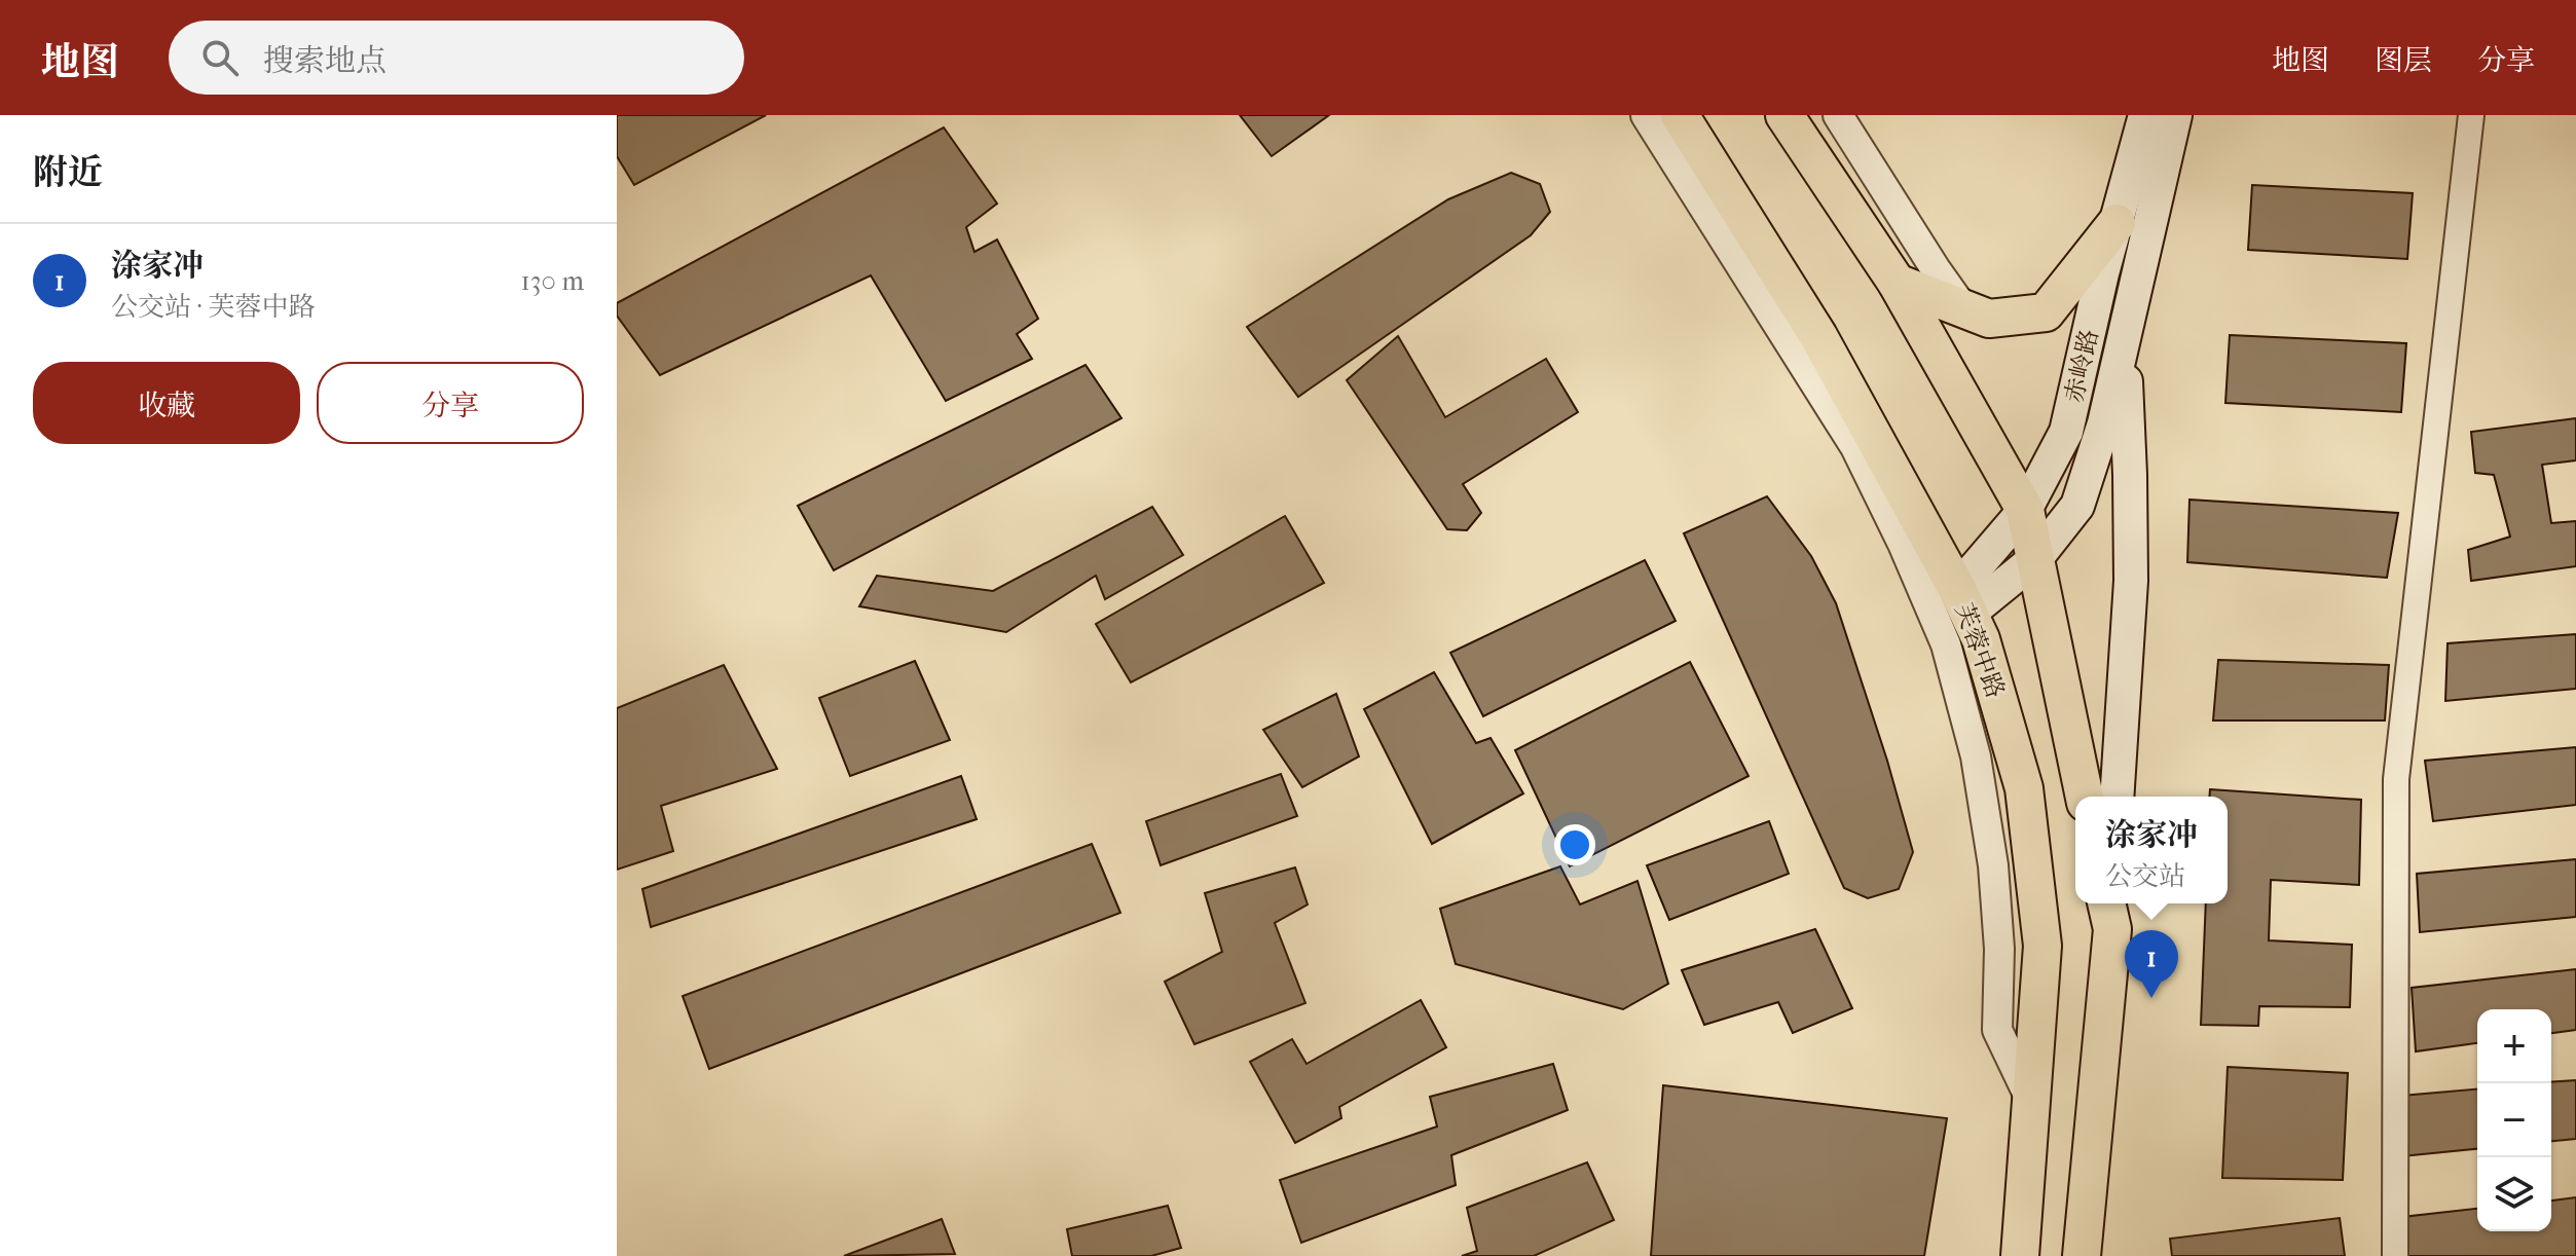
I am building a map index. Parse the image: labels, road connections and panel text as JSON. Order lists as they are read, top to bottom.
{
  "streets": {
    "main road": ["赤岭路", "芙蓉中路"]
  },
  "crossings": [
    ["赤岭路", "芙蓉中路"]
  ],
  "page": {
    "header": "地图",
    "search": "搜索地点",
    "nav": ["地图", "图层", "分享"],
    "heading": "附近",
    "list": [
      {
        "mark": "1",
        "name": "涂家冲",
        "note": "公交站 · 芙蓉中路",
        "value": "130 m"
      }
    ],
    "buttons": ["收藏", "分享"],
    "popup": ["涂家冲", "公交站"],
    "pins": "1",
    "map_buttons": ["+", "−"]
  }
}
